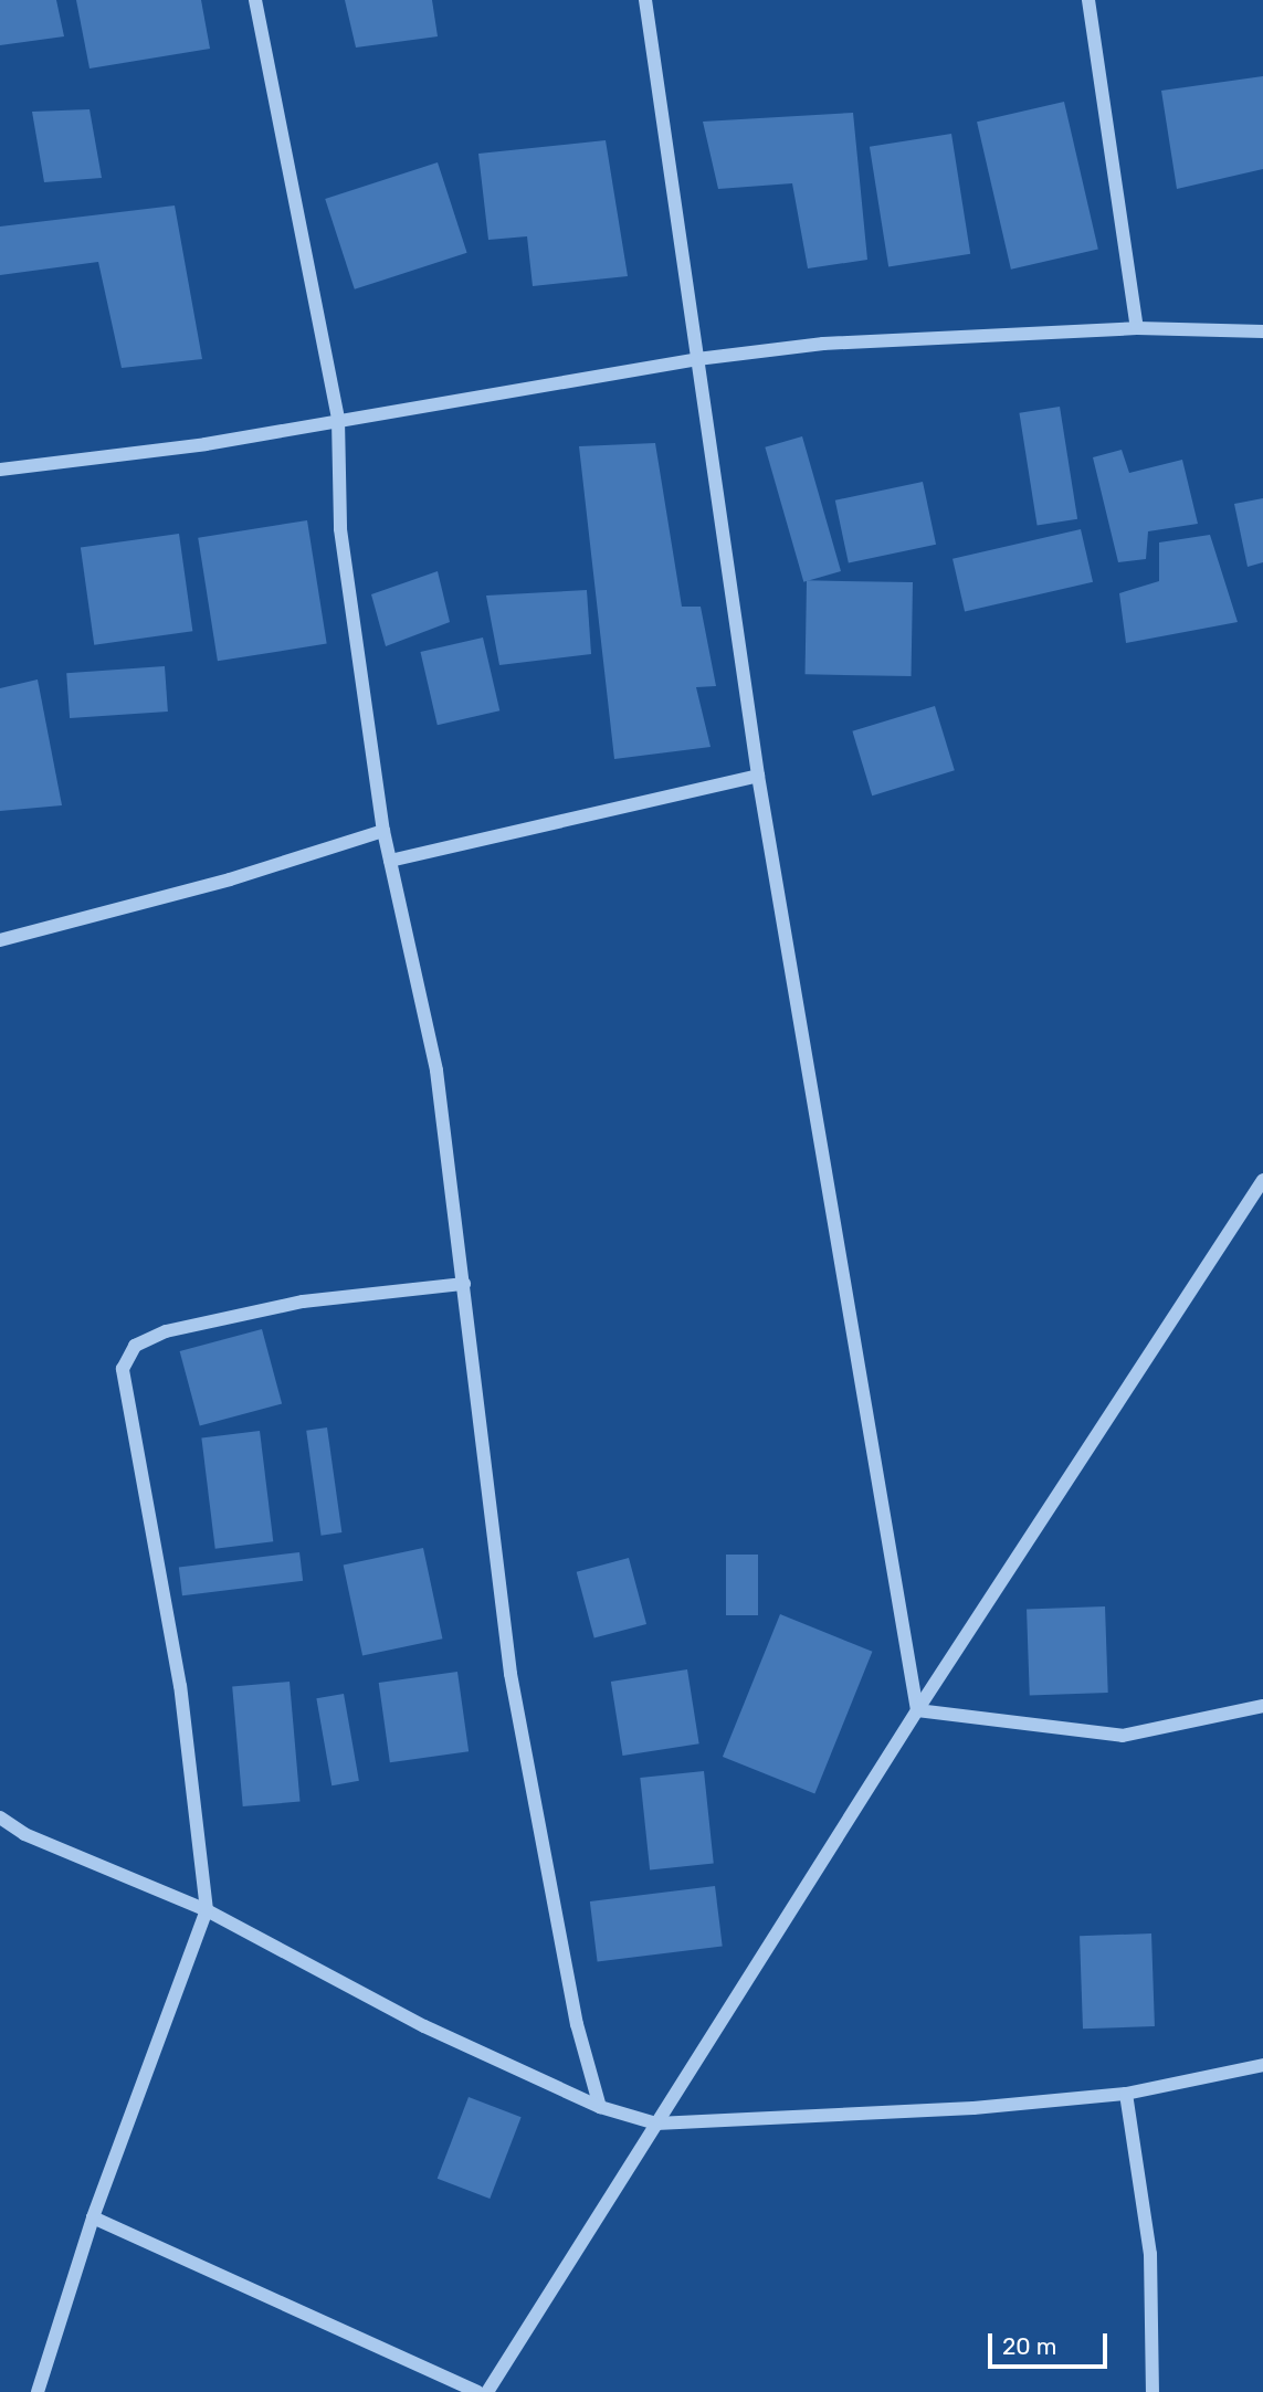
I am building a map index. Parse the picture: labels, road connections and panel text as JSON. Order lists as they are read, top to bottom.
{
  "scale_bar": "20 m"
}
